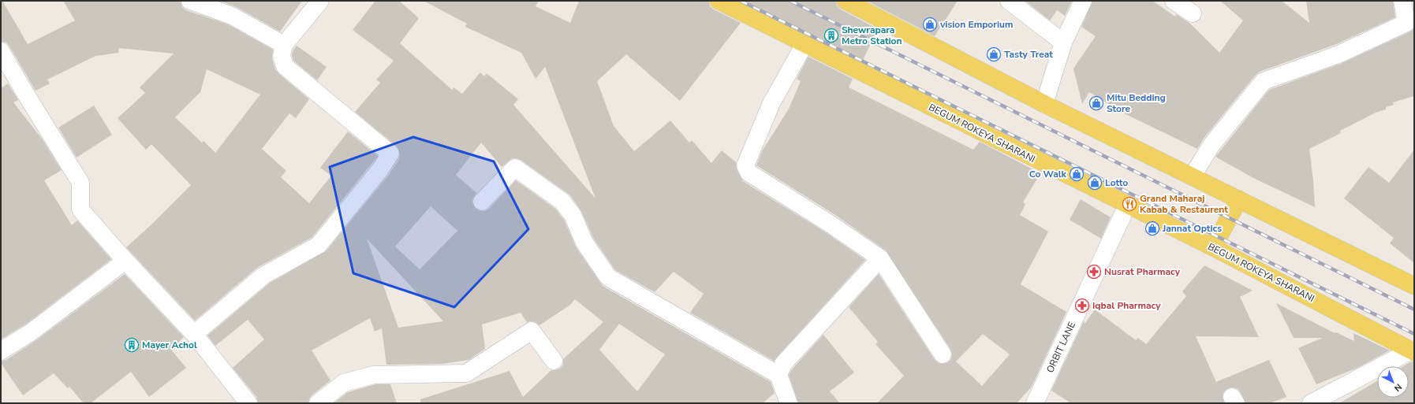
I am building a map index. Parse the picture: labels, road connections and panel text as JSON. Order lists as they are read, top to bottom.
{
  "streets": {
    "main road": ["BEGUM ROKEYA SHARANI"],
    "street": ["ORBIT LANE"]
  },
  "crossings": [
    ["BEGUM ROKEYA SHARANI", "ORBIT LANE"]
  ],
  "places": {
    "shop": [
      "vision Emporium",
      "Tasty Treat",
      "Mitu Bedding Store",
      "Co Walk",
      "Lotto",
      "Jannat Optics"
    ],
    "building": ["Shewrapara Metro Station", "Mayer Achol"],
    "restaurant": ["Grand Maharaj Kabab & Restaurent"],
    "pharmacy": ["Nusrat Pharmacy", "Iqbal Pharmacy"]
  },
  "north": "bottom right"
}
